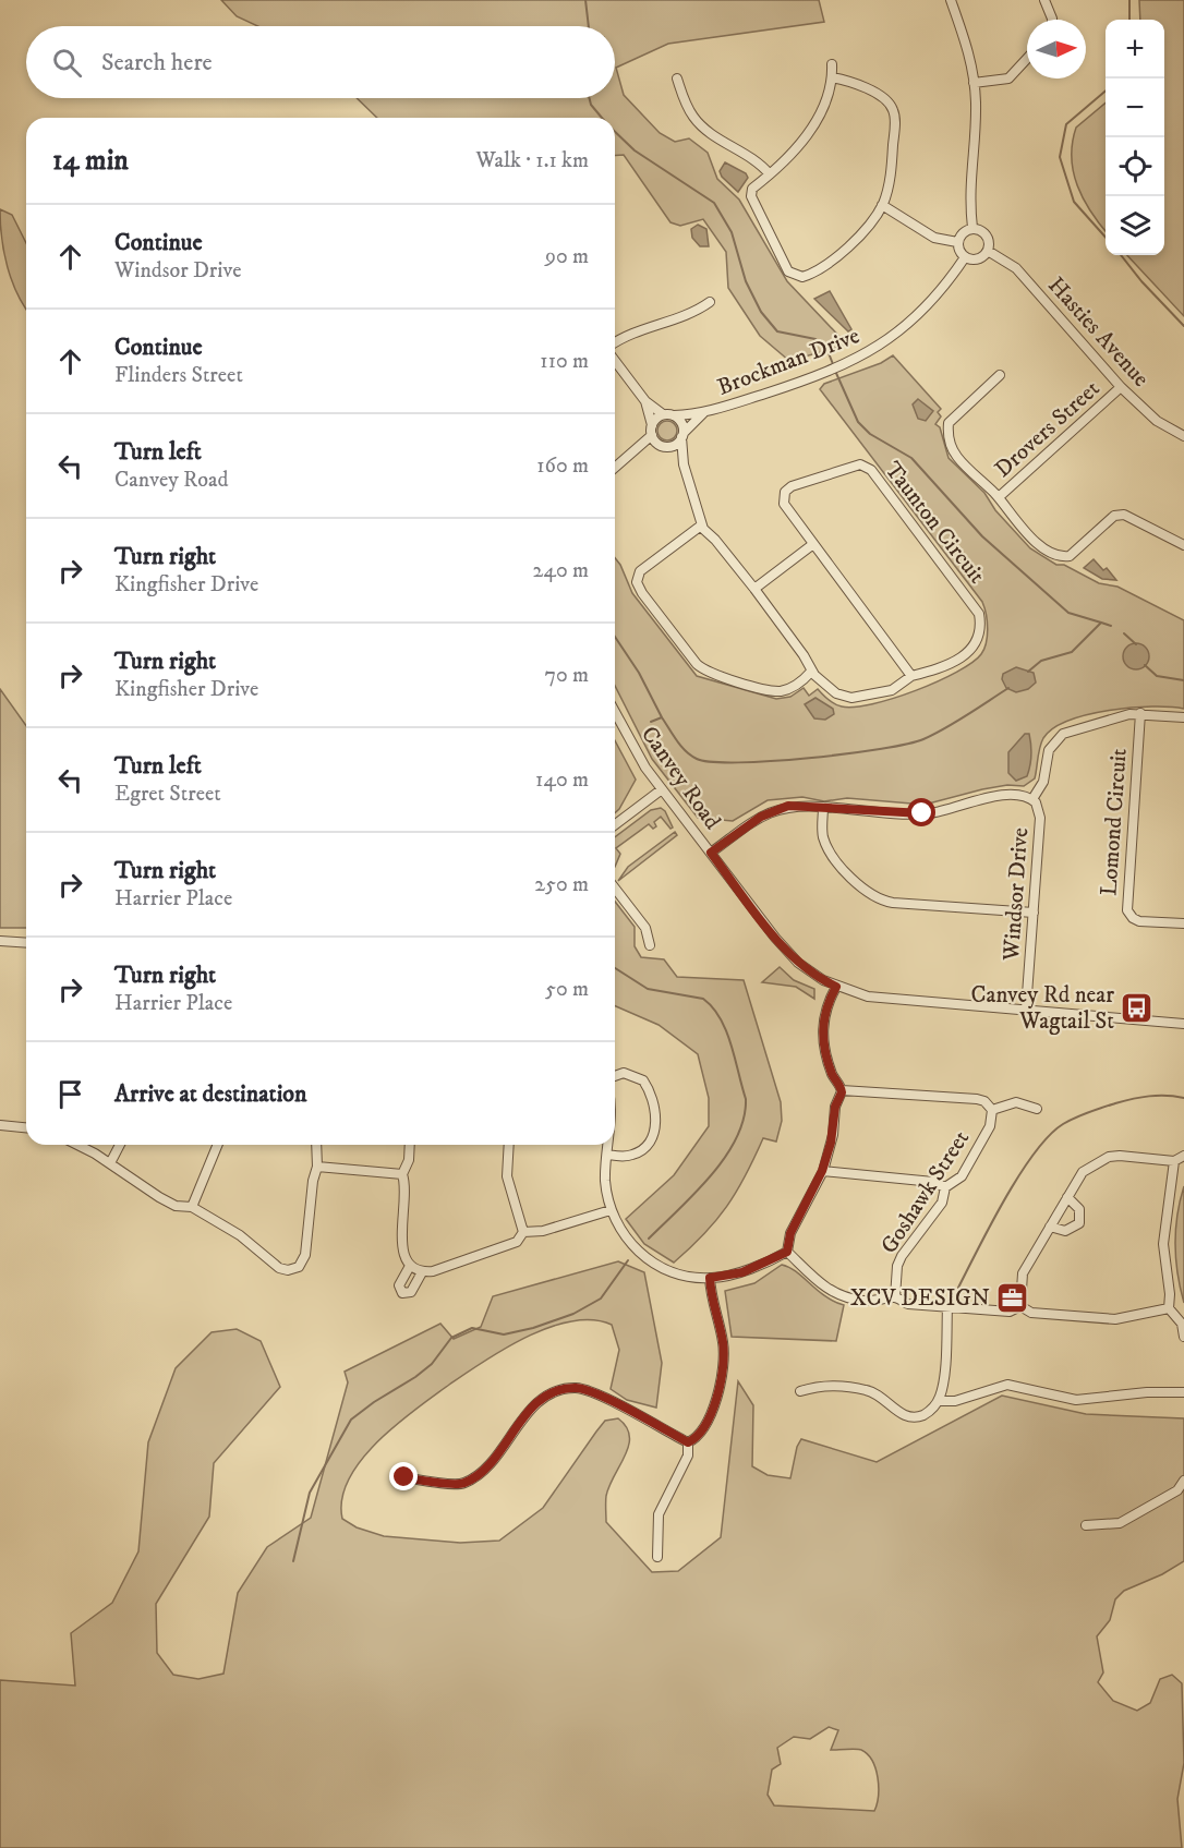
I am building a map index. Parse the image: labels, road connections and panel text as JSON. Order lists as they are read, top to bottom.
{
  "streets": {
    "street": [
      "Hasties Avenue",
      "Brockman Drive",
      "Drovers Street",
      "Taunton Circuit",
      "Canvey Road",
      "Lomond Circuit",
      "Windsor Drive",
      "Goshawk Street"
    ]
  },
  "crossings": [
    ["Hasties Avenue", "Brockman Drive"],
    ["Hasties Avenue", "Drovers Street"],
    ["Brockman Drive", "Taunton Circuit"],
    ["Canvey Road", "Windsor Drive"],
    ["Lomond Circuit", "Windsor Drive"]
  ],
  "places": {
    "bus stop": ["Canvey Rd near Wagtail St"],
    "office": ["XCV DESIGN"]
  },
  "north": "right",
  "page": {
    "map_buttons": ["+", "−"],
    "search": "Search here",
    "heading": ["14 min", "Walk · 1.1 km"],
    "list": [
      ["Continue", "Windsor Drive", "90 m"],
      ["Continue", "Flinders Street", "110 m"],
      ["Turn left", "Canvey Road", "160 m"],
      ["Turn right", "Kingfisher Drive", "240 m"],
      ["Turn right", "Kingfisher Drive", "70 m"],
      ["Turn left", "Egret Street", "140 m"],
      ["Turn right", "Harrier Place", "250 m"],
      ["Turn right", "Harrier Place", "50 m"],
      "Arrive at destination"
    ]
  }
}
